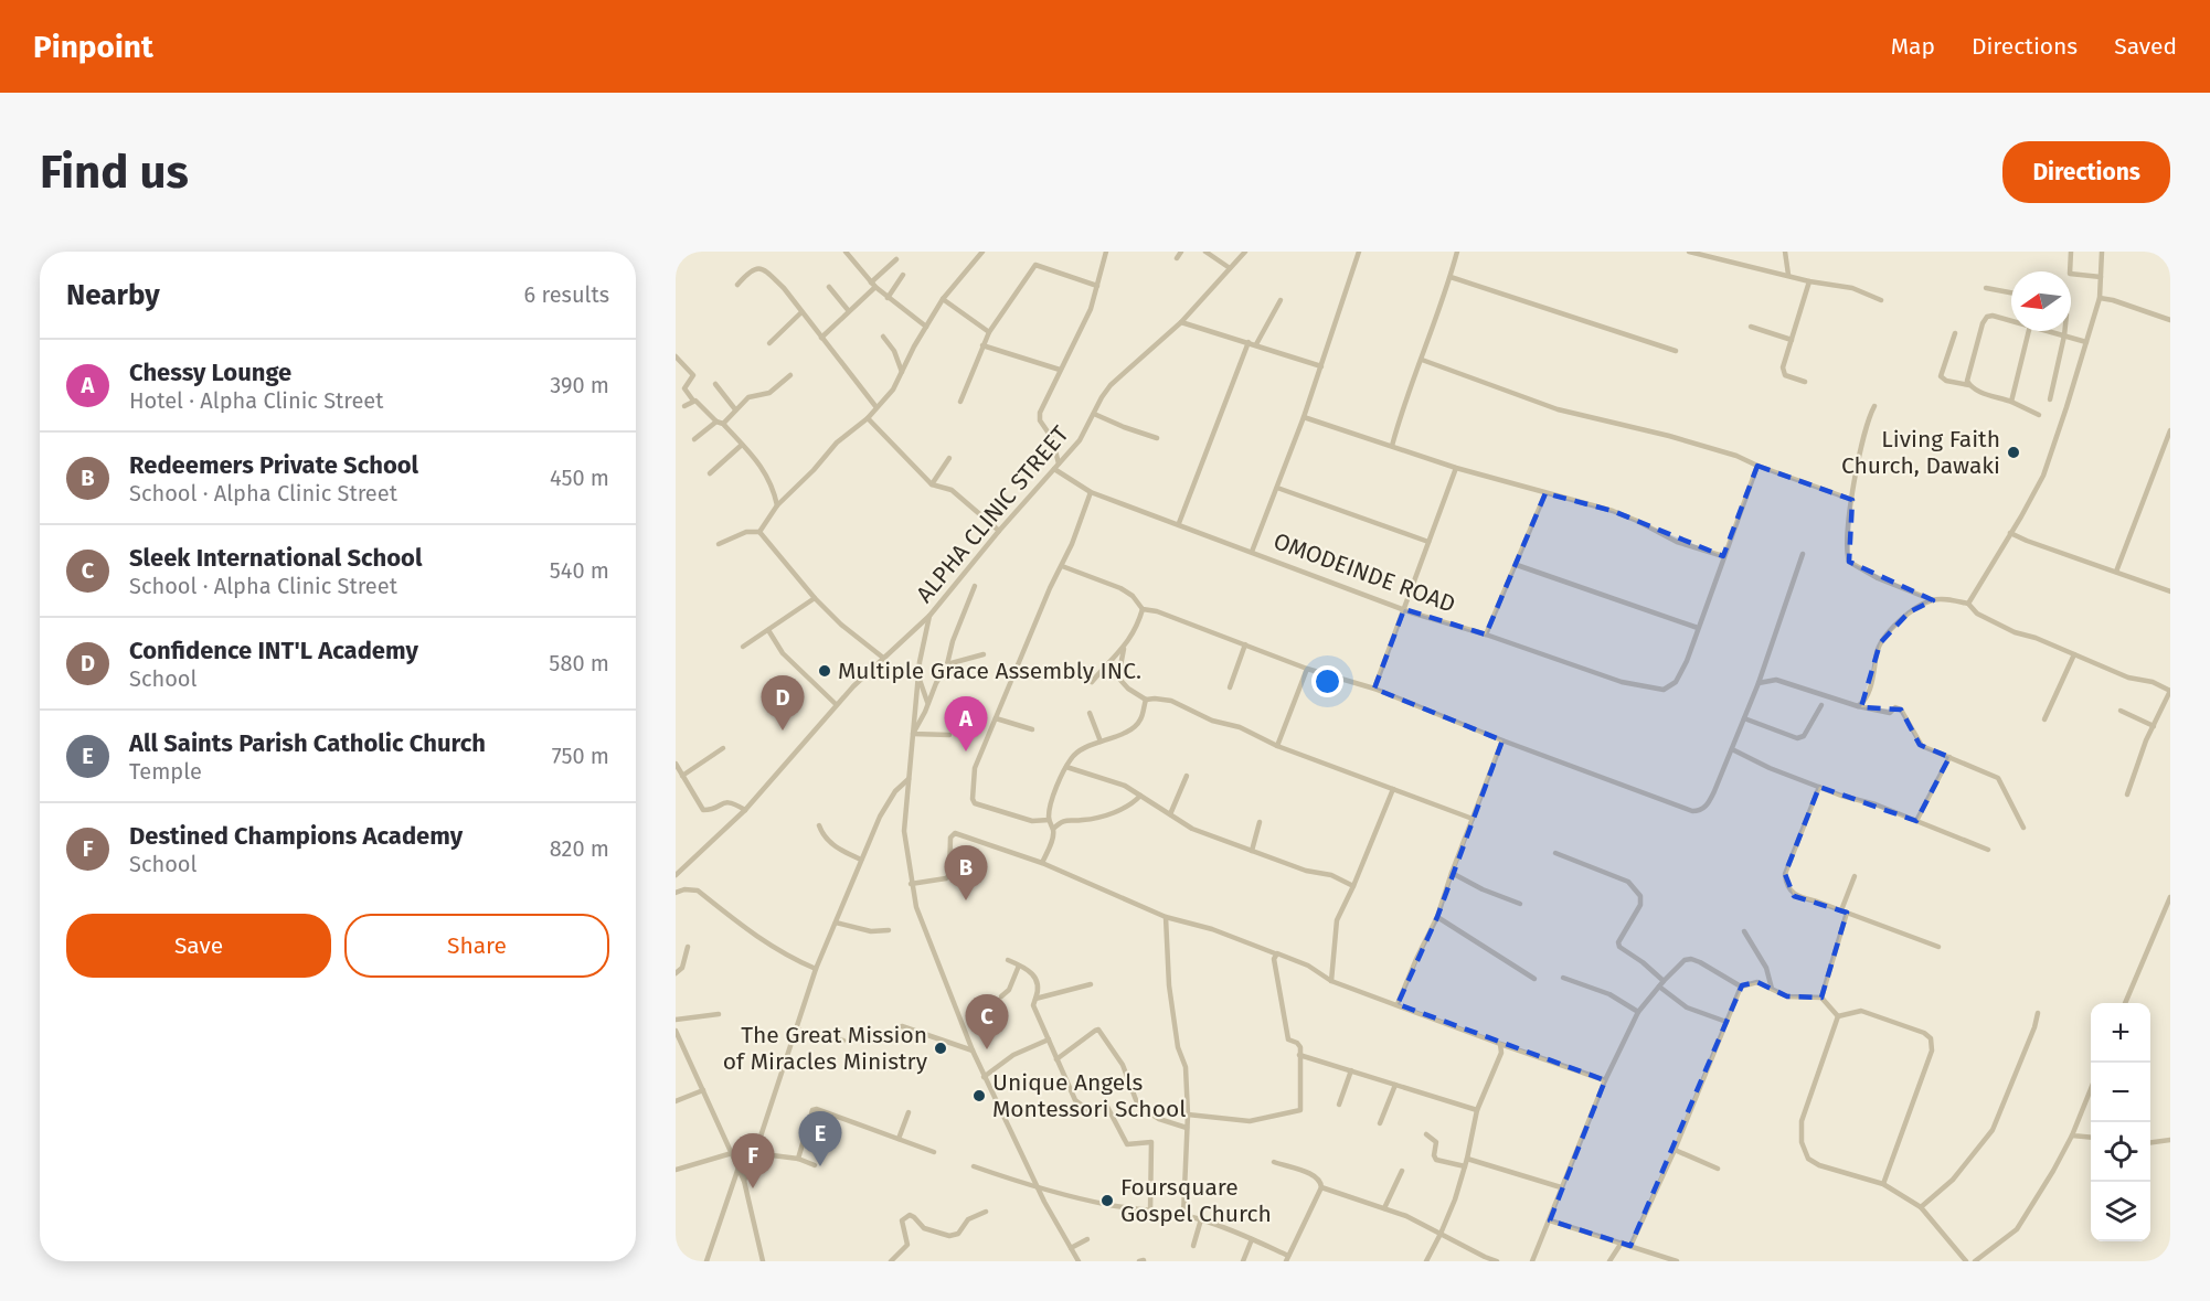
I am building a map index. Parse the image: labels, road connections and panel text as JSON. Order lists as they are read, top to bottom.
{
  "streets": {
    "street": ["ALPHA CLINIC STREET", "OMODEINDE ROAD"]
  },
  "crossings": [
    ["ALPHA CLINIC STREET", "OMODEINDE ROAD"]
  ],
  "places": [
    "Living Faith Church, Dawaki",
    "Multiple Grace Assembly INC.",
    "The Great Mission of Miracles Ministry",
    "Unique Angels Montessori School",
    "Foursquare Gospel Church"
  ],
  "north": "left",
  "page": {
    "header": "Pinpoint",
    "nav": ["Map", "Directions", "Saved"],
    "buttons": [
      "Directions",
      ["Save", "Share"]
    ],
    "title": "Find us",
    "heading": ["Nearby", "6 results"],
    "list": [
      {
        "mark": "A",
        "name": "Chessy Lounge",
        "note": "Hotel · Alpha Clinic Street",
        "value": "390 m"
      },
      {
        "mark": "B",
        "name": "Redeemers Private School",
        "note": "School · Alpha Clinic Street",
        "value": "450 m"
      },
      {
        "mark": "C",
        "name": "Sleek International School",
        "note": "School · Alpha Clinic Street",
        "value": "540 m"
      },
      {
        "mark": "D",
        "name": "Confidence INT'L Academy",
        "note": "School",
        "value": "580 m"
      },
      {
        "mark": "E",
        "name": "All Saints Parish Catholic Church",
        "note": "Temple",
        "value": "750 m"
      },
      {
        "mark": "F",
        "name": "Destined Champions Academy",
        "note": "School",
        "value": "820 m"
      }
    ],
    "pins": [
      "D",
      "A",
      "B",
      "C",
      "E",
      "F"
    ],
    "map_buttons": ["+", "−"]
  }
}
